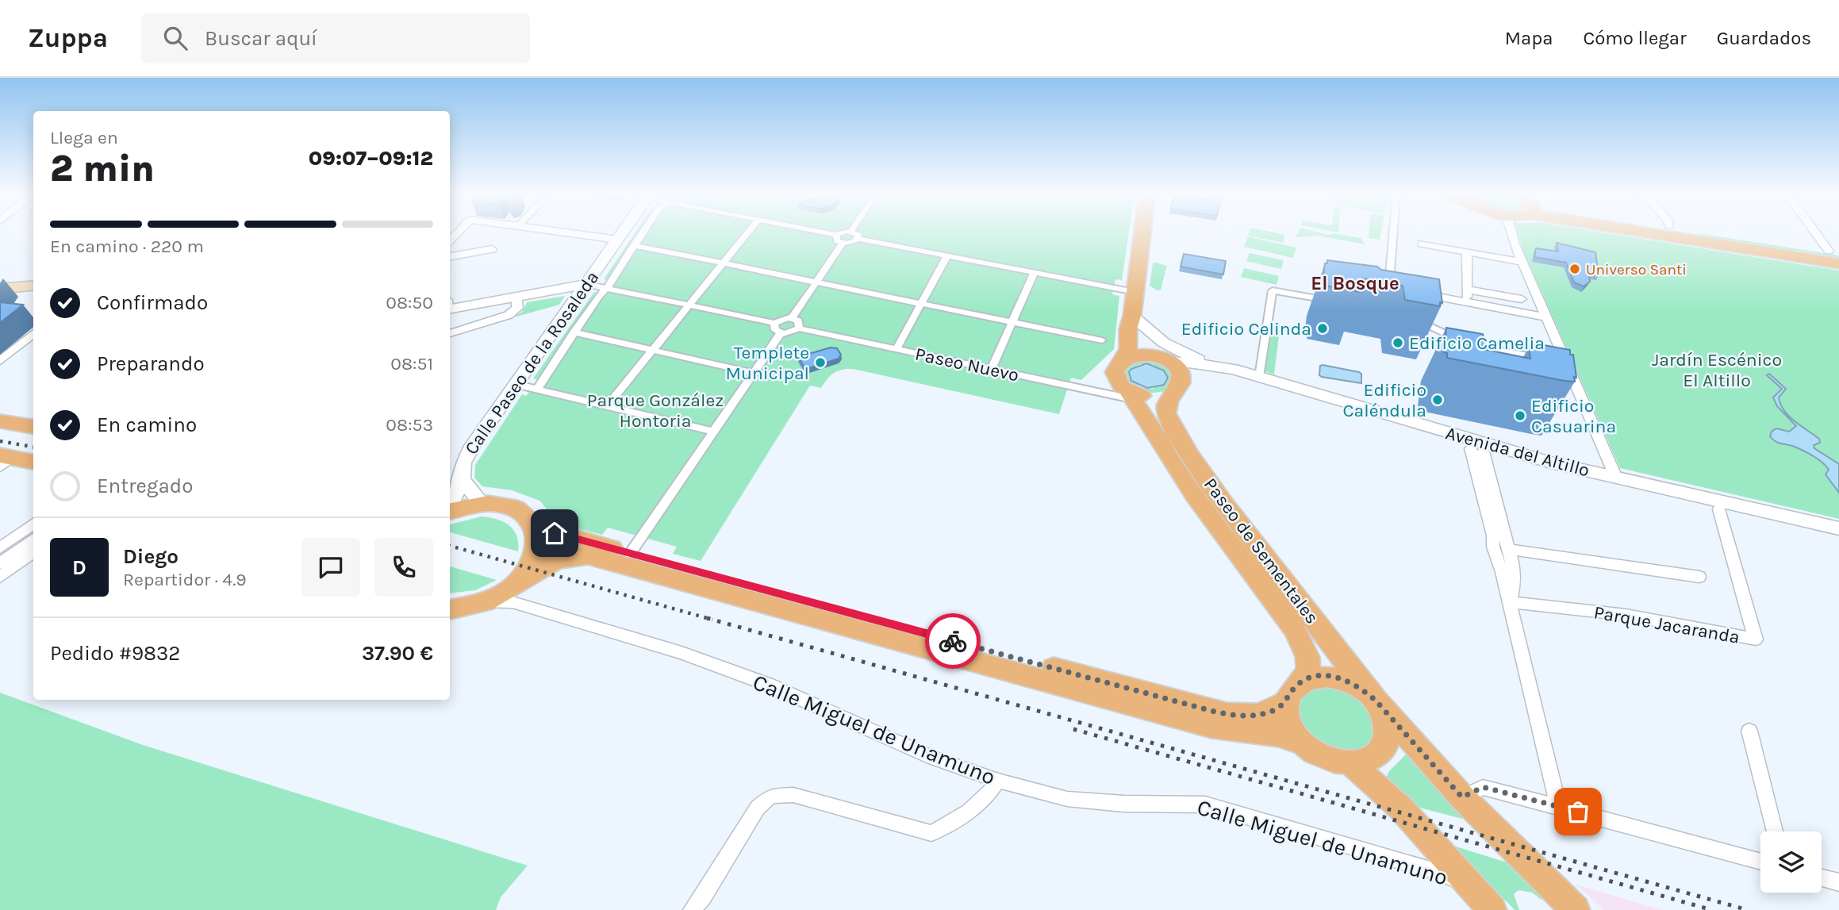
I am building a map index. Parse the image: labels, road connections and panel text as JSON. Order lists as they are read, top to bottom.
{
  "streets": {
    "main road": ["Paseo de Sementales"],
    "street": [
      "Calle Paseo de la Rosaleda",
      "Paseo Nuevo",
      "Avenida del Altillo",
      "Parque Jacaranda",
      "Calle Miguel de Unamuno"
    ]
  },
  "crossings": [
    ["Paseo Nuevo", "Avenida del Altillo"],
    ["Paseo Nuevo", "Paseo de Sementales"],
    ["Avenida del Altillo", "Paseo de Sementales"],
    ["Avenida del Altillo", "Parque Jacaranda"]
  ],
  "districts": ["El Bosque"],
  "parks": ["Jardín Escénico El Altillo", "Parque González Hontoria"],
  "places": [
    "Universo Santi",
    "Edificio Celinda",
    "Edificio Camelia",
    "Templete Municipal",
    "Edificio Caléndula",
    "Edificio Casuarina"
  ],
  "page": {
    "header": "Zuppa",
    "search": "Buscar aquí",
    "nav": ["Mapa", "Cómo llegar", "Guardados"],
    "heading": ["2 min", "Llega en", "09:07–09:12"],
    "panel": [
      "Diego",
      "Repartidor · 4.9",
      "Pedido #9832",
      "37.90 €"
    ],
    "bar": "En camino · 220 m",
    "list": [
      ["Confirmado", "08:50"],
      ["Preparando", "08:51"],
      ["En camino", "08:53"],
      "Entregado"
    ],
    "round": "D"
  }
}
